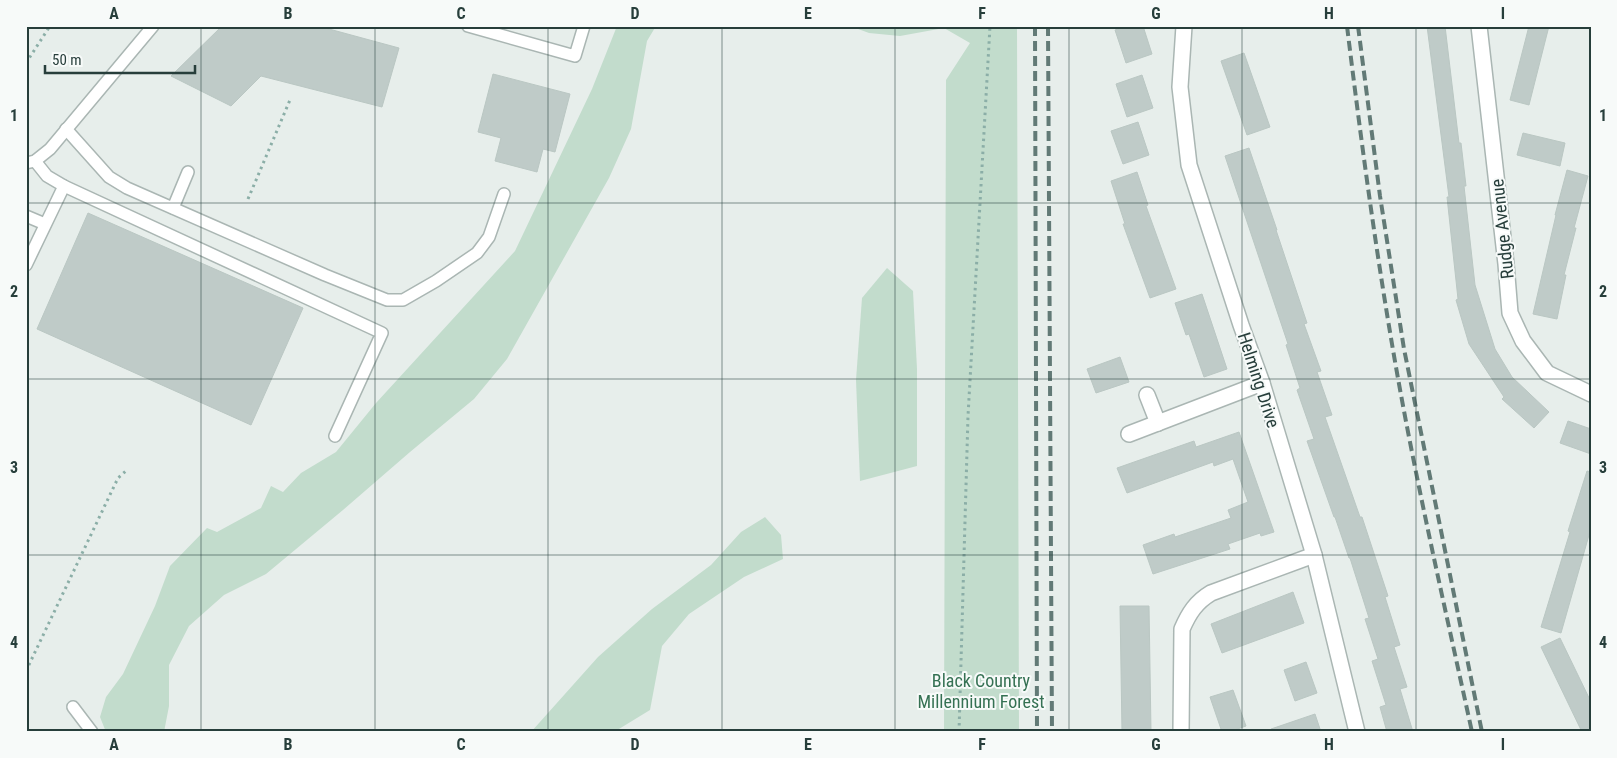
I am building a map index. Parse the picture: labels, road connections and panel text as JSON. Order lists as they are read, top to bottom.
{
  "streets": {
    "street": ["Rudge Avenue", "Helming Drive"]
  },
  "parks": ["Black Country Millennium Forest"],
  "scale_bar": "50 m",
  "grid": {
    "columns": [
      "A",
      "B",
      "C",
      "D",
      "E",
      "F",
      "G",
      "H",
      "I"
    ],
    "rows": [
      "1",
      "2",
      "3",
      "4"
    ]
  }
}
